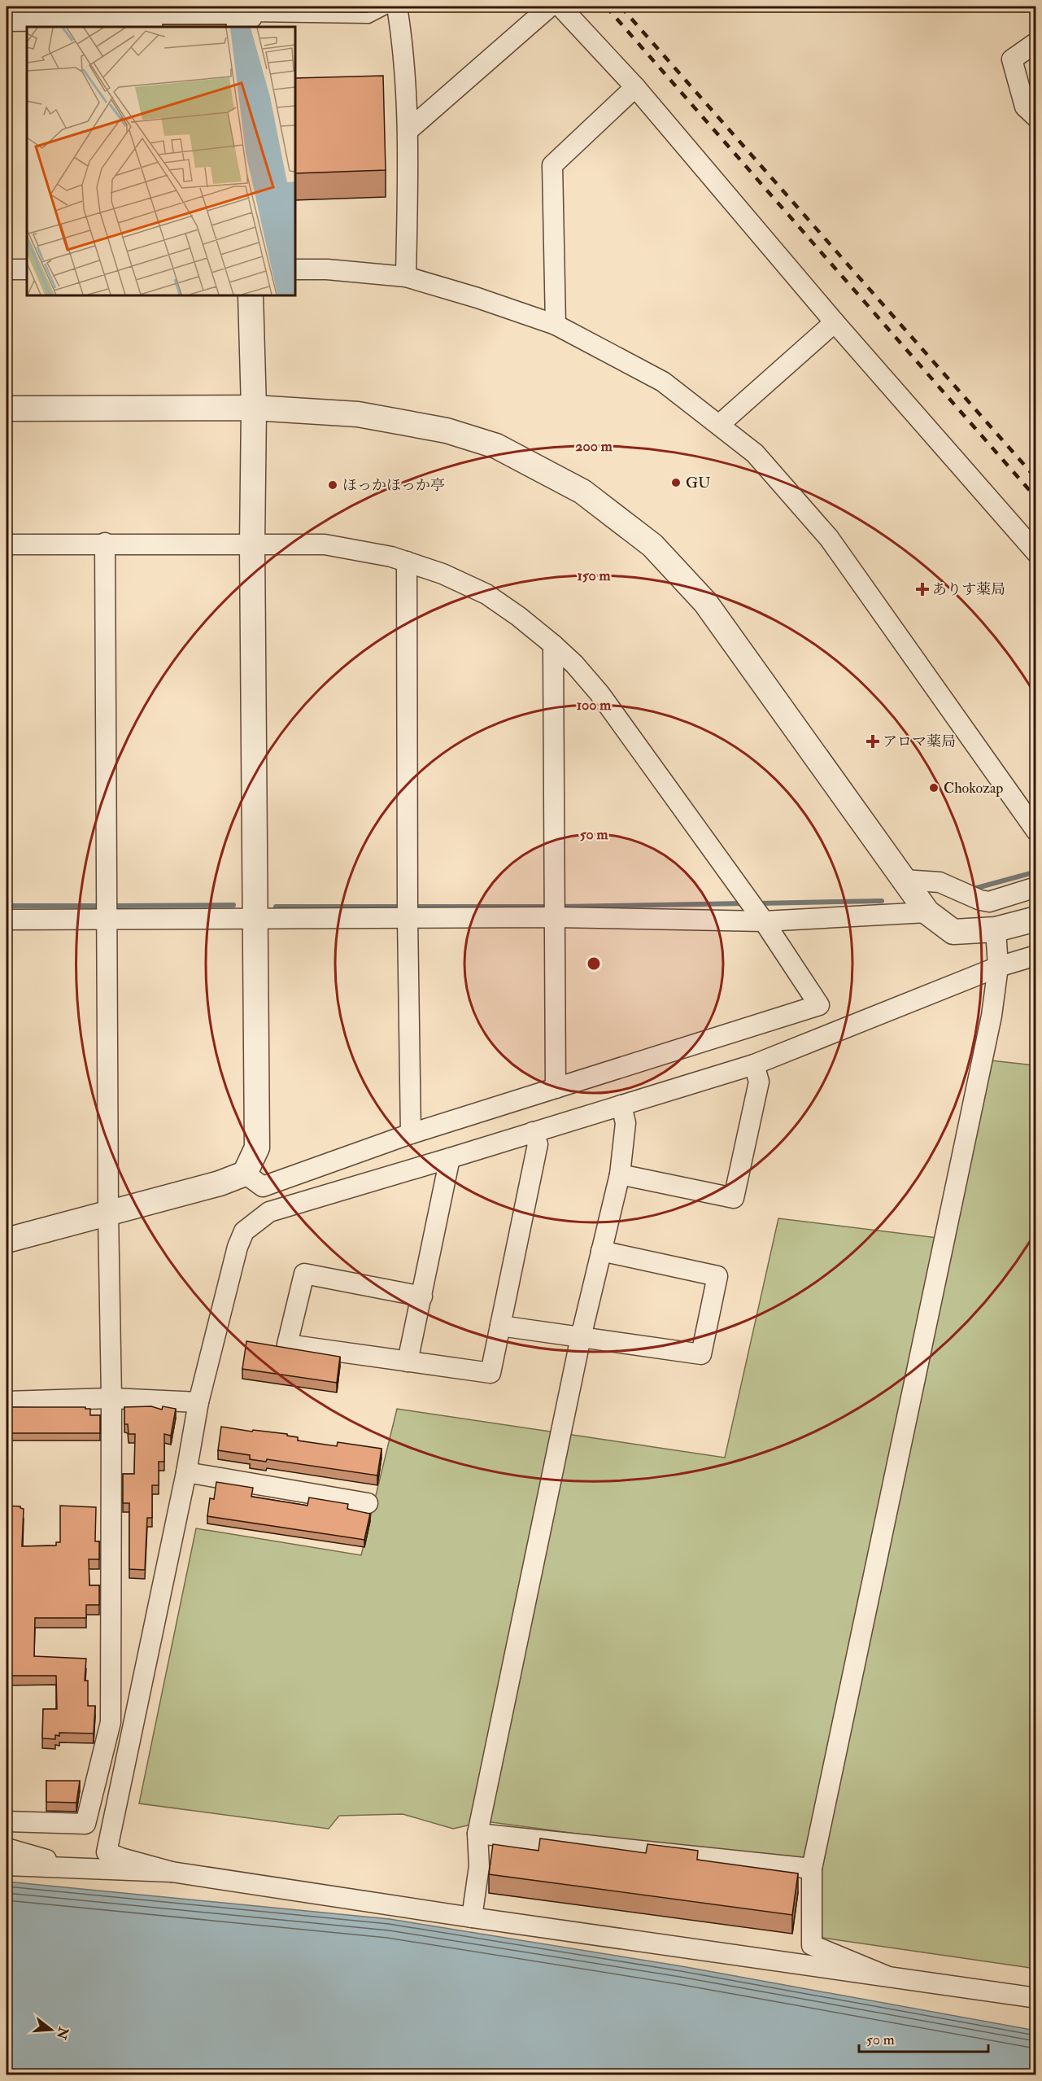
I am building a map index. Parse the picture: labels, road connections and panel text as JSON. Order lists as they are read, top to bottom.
{
  "places": {
    "other": ["GU", "ほっかほっか亭", "Chokozap"],
    "health": ["ありす薬局", "アロマ薬局"]
  },
  "scale_bar": "50 m",
  "north": "right",
  "rings": [
    "200 m",
    "150 m",
    "100 m",
    "50 m"
  ]
}
